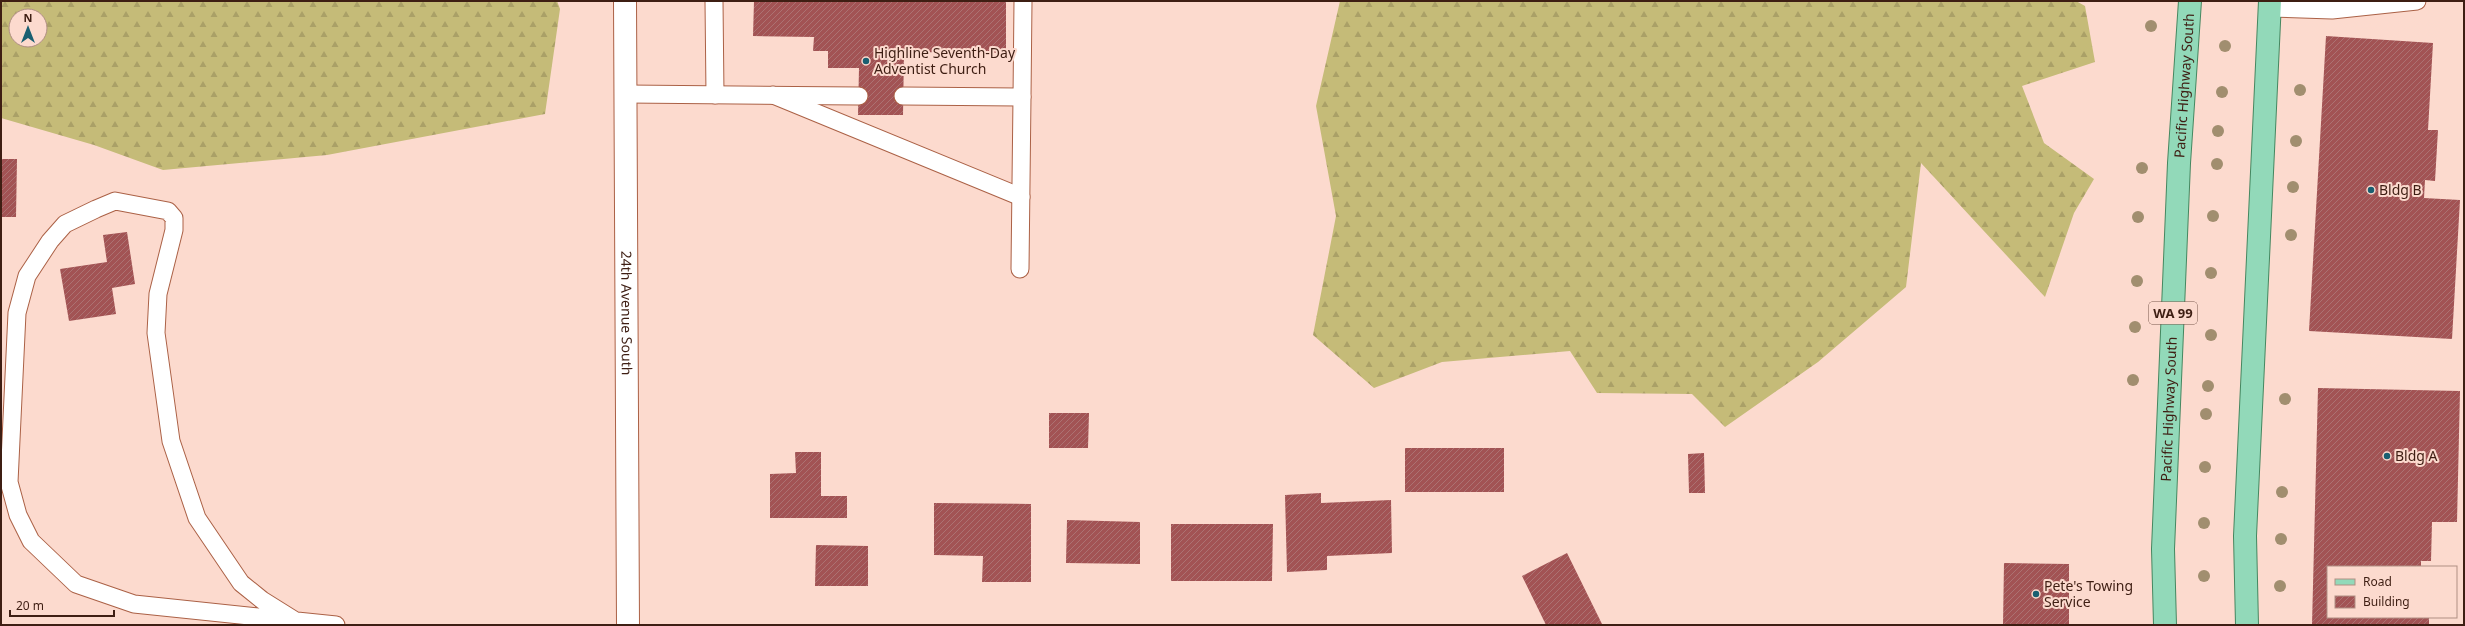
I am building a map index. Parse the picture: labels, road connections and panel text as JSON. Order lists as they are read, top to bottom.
{
  "streets": {
    "main road": ["Pacific Highway South", "WA 99"],
    "street": ["24th Avenue South"]
  },
  "places": [
    "Highline Seventh-Day Adventist Church",
    "Bldg B",
    "Bldg A",
    "Pete's Towing Service"
  ],
  "legend": ["Road", "Building"],
  "scale_bar": "20 m",
  "north": "top"
}
